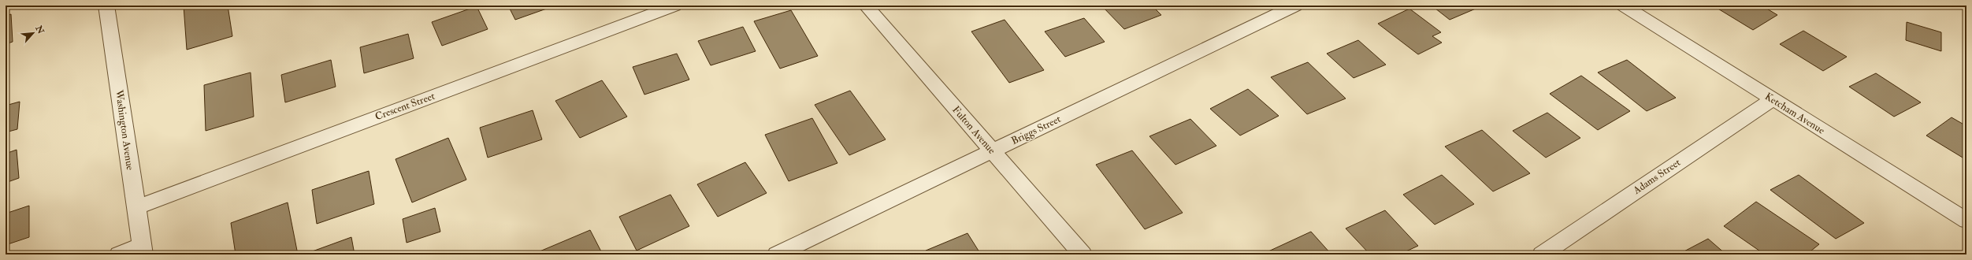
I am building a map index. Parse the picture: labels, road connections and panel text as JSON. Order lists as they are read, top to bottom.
{
  "streets": {
    "street": [
      "Crescent Street",
      "Ketcham Avenue",
      "Washington Avenue",
      "Fulton Avenue",
      "Briggs Street",
      "Adams Street"
    ]
  },
  "crossings": [
    ["Crescent Street", "Washington Avenue"],
    ["Ketcham Avenue", "Adams Street"],
    ["Fulton Avenue", "Briggs Street"]
  ],
  "north": "top right"
}
